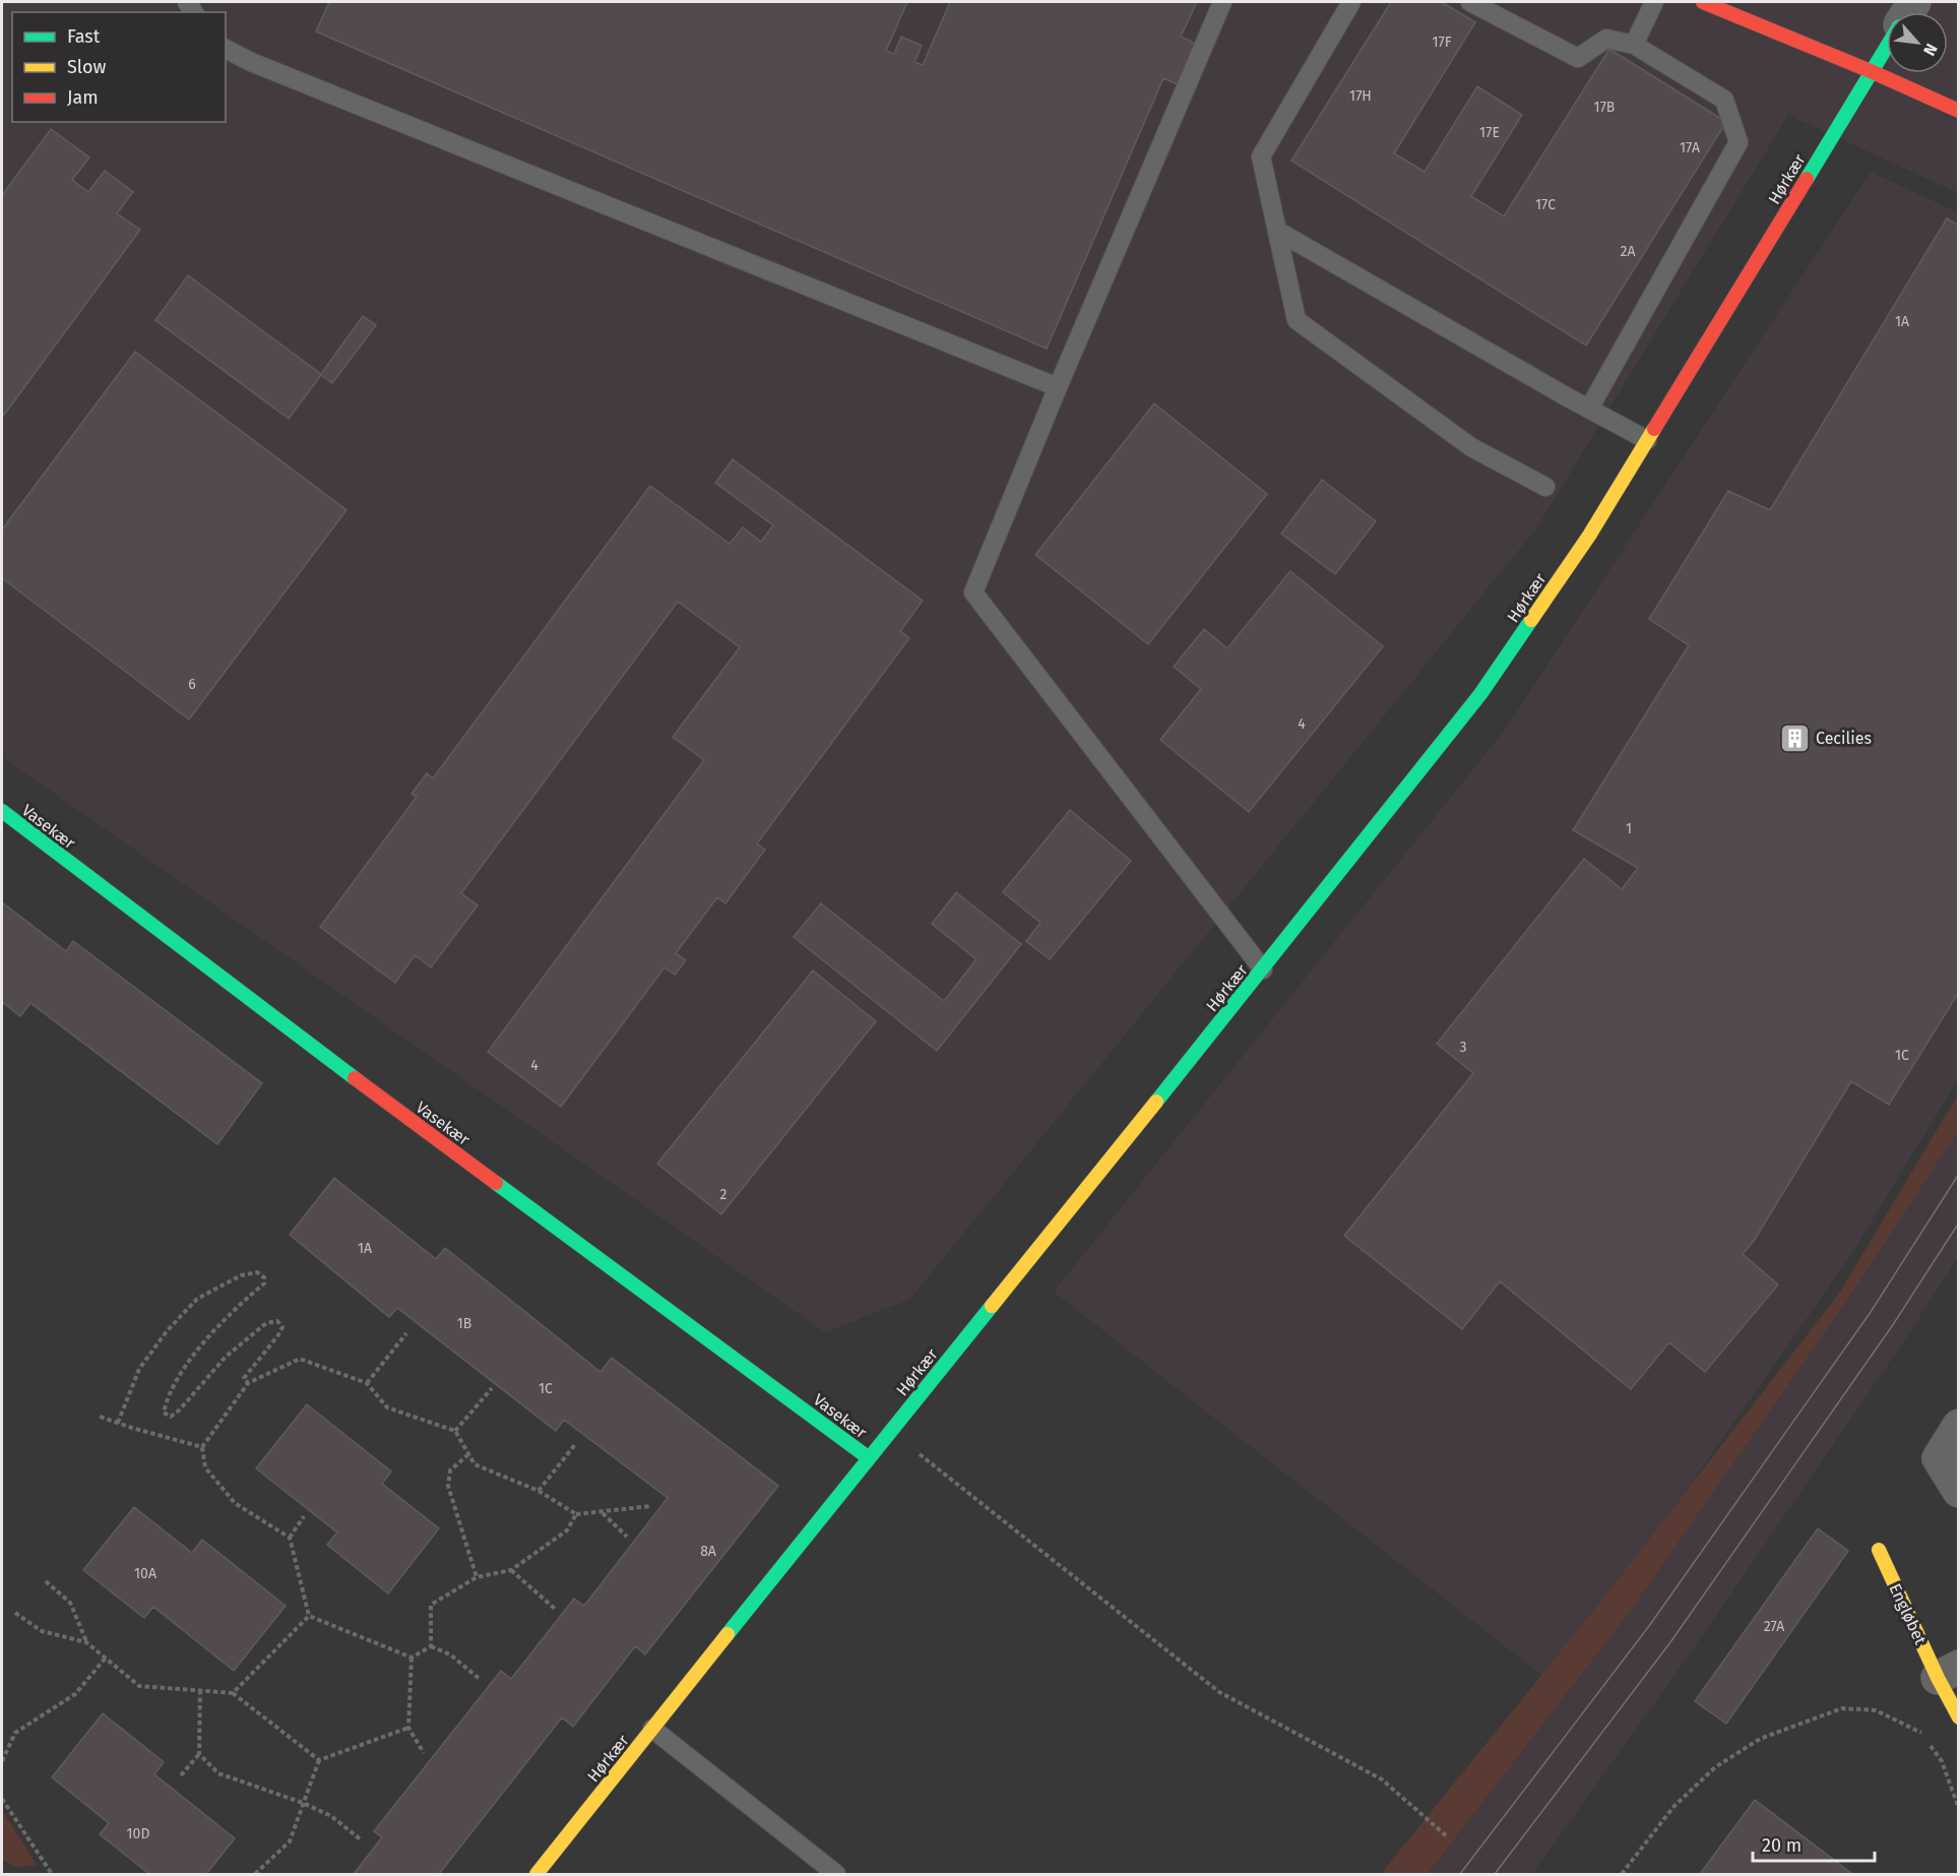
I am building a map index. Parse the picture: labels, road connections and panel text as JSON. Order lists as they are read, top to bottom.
{
  "streets": {
    "street": ["Hørkær", "Vasekær", "Engløbet"]
  },
  "crossings": [
    ["Hørkær", "Vasekær"]
  ],
  "places": {
    "building": ["Cecilies"]
  },
  "house_numbers": [
    "17F",
    "17H",
    "17B",
    "17E",
    "17A",
    "17C",
    "2A",
    "1A",
    "6",
    "4",
    "1",
    "3",
    "1C",
    "4",
    "2",
    "1A",
    "1B",
    "1C",
    "8A",
    "10A",
    "27A",
    "10D"
  ],
  "legend": ["Fast", "Slow", "Jam"],
  "scale_bar": "20 m",
  "north": "bottom right"
}
